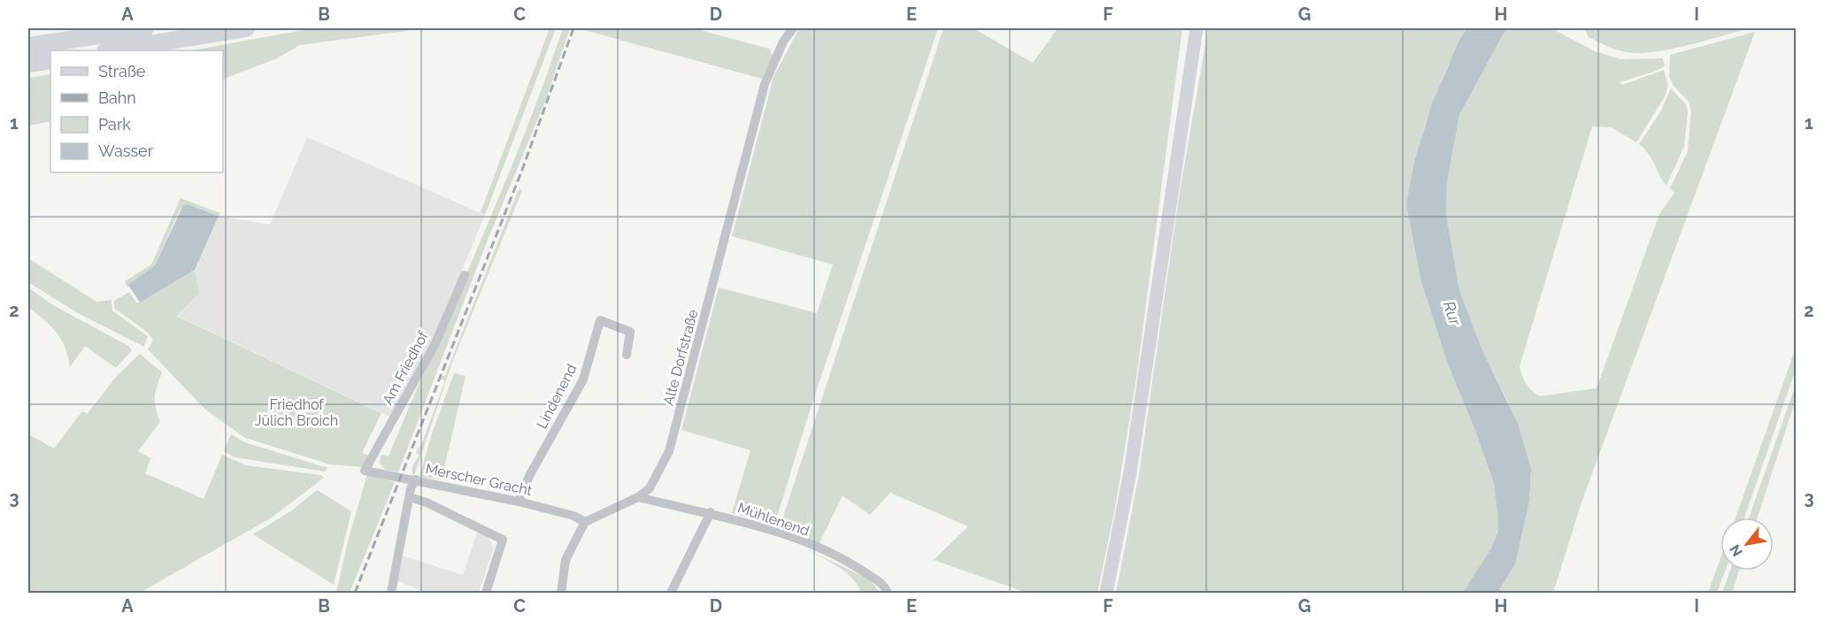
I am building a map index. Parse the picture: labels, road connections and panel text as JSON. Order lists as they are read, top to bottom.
{
  "streets": {
    "street": [
      "Alte Dorfstraße",
      "Am Friedhof",
      "Lindenend",
      "Merscher Gracht",
      "Mühlenend"
    ]
  },
  "crossings": [
    ["Alte Dorfstraße", "Merscher Gracht"],
    ["Alte Dorfstraße", "Mühlenend"],
    ["Am Friedhof", "Merscher Gracht"],
    ["Lindenend", "Merscher Gracht"]
  ],
  "water": ["Rur"],
  "parks": ["Friedhof Jülich Broich"],
  "legend": [
    "Straße",
    "Bahn",
    "Park",
    "Wasser"
  ],
  "north": "bottom left",
  "grid": {
    "columns": [
      "A",
      "B",
      "C",
      "D",
      "E",
      "F",
      "G",
      "H",
      "I"
    ],
    "rows": ["1", "2", "3"]
  }
}
